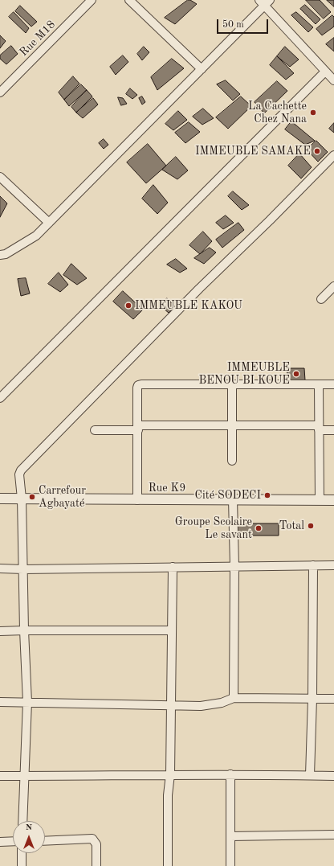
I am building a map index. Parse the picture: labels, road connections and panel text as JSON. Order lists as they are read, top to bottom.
{
  "streets": {
    "street": ["Rue M18", "Rue K9"]
  },
  "places": [
    "La Cachette Chez Nana",
    "IMMEUBLE SAMAKE",
    "IMMEUBLE KAKOU",
    "IMMEUBLE BENOU BI KOUE",
    "Cité SODECI",
    "Carrefour Agbayaté",
    "Total",
    "Groupe Scolaire Le savant"
  ],
  "scale_bar": "50 m",
  "north": "top"
}
